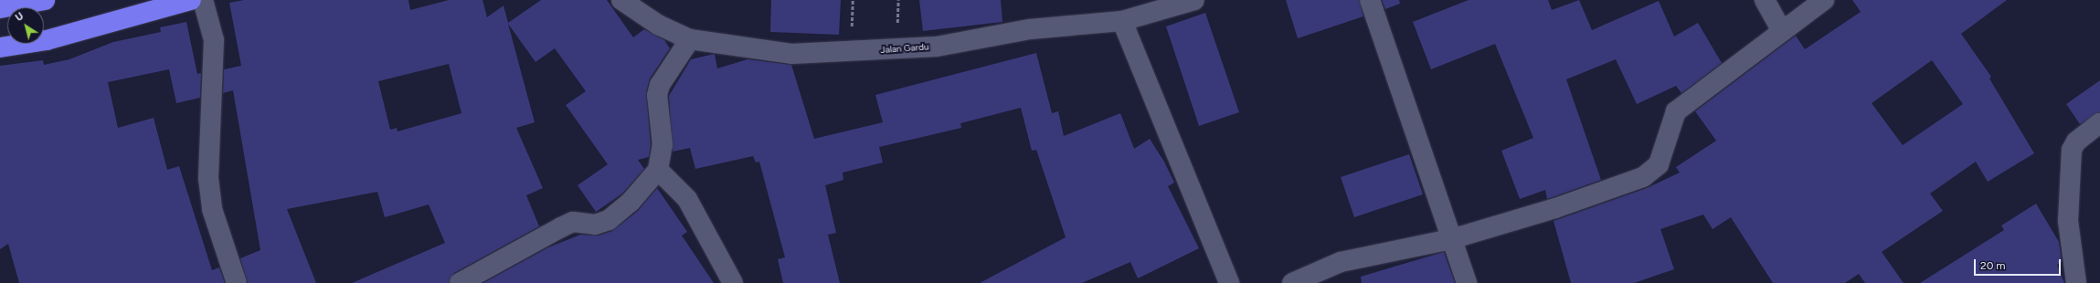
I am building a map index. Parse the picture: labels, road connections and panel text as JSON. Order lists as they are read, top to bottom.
{
  "streets": {
    "street": ["Jalan Gardu"]
  },
  "scale_bar": "20 m",
  "north": "top left"
}
